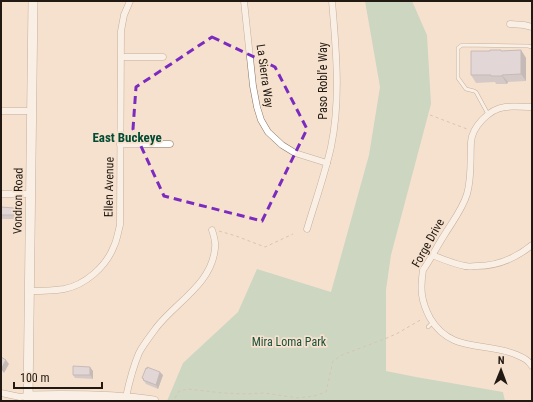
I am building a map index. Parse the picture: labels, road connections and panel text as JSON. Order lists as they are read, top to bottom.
{
  "streets": {
    "street": [
      "La Sierra Way",
      "Paso Robl'e Way",
      "Ellen Avenue",
      "Vondron Road",
      "Forge Drive"
    ]
  },
  "crossings": [
    ["La Sierra Way", "Paso Robl'e Way"],
    ["Ellen Avenue", "Vondron Road"]
  ],
  "districts": ["East Buckeye"],
  "parks": ["Mira Loma Park"],
  "scale_bar": "100 m",
  "north": "top"
}
